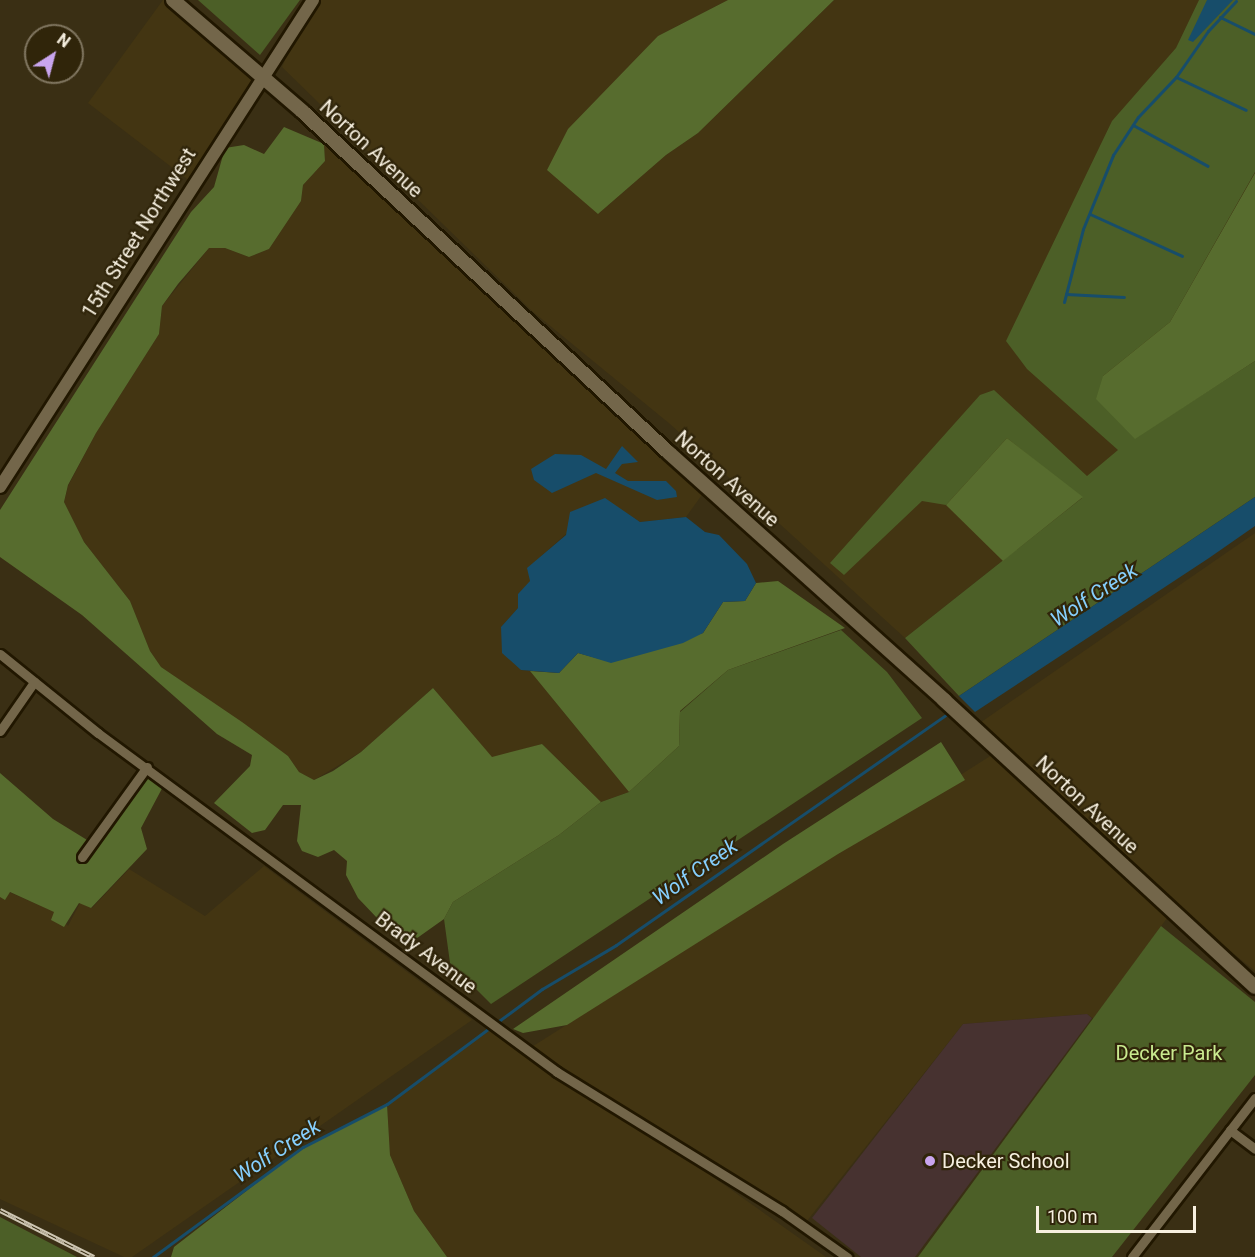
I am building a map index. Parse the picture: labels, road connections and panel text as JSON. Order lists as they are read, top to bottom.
{
  "streets": {
    "main road": ["Norton Avenue"],
    "street": ["15th Street Northwest", "Brady Avenue"]
  },
  "crossings": [
    ["Norton Avenue", "15th Street Northwest"]
  ],
  "water": ["Wolf Creek"],
  "parks": ["Decker Park"],
  "places": ["Decker School"],
  "scale_bar": "100 m",
  "north": "top right"
}
